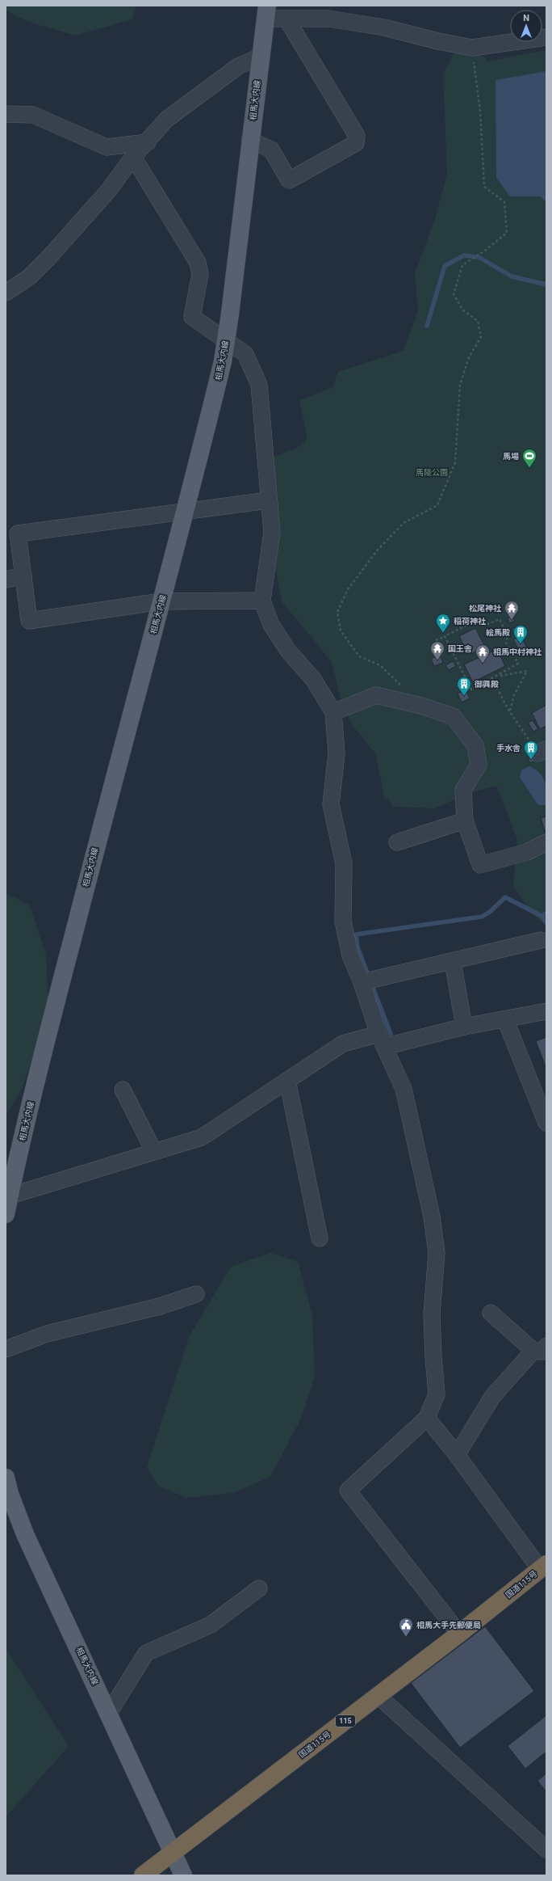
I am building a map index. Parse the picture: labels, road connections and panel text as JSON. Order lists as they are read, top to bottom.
{
  "streets": {
    "highway": ["国道115号", "115"],
    "main road": ["相馬大内線"]
  },
  "crossings": [
    ["相馬大内線", "国道115号"]
  ],
  "parks": ["馬陵公園"],
  "places": {
    "sports": ["馬場"],
    "temple": ["松尾神社", "国王舎", "相馬中村神社"],
    "place": ["稲荷神社"],
    "building": ["絵馬殿", "御興殿", "手水舎"],
    "public building": ["相馬大手先郵便局"]
  },
  "north": "top"
}
